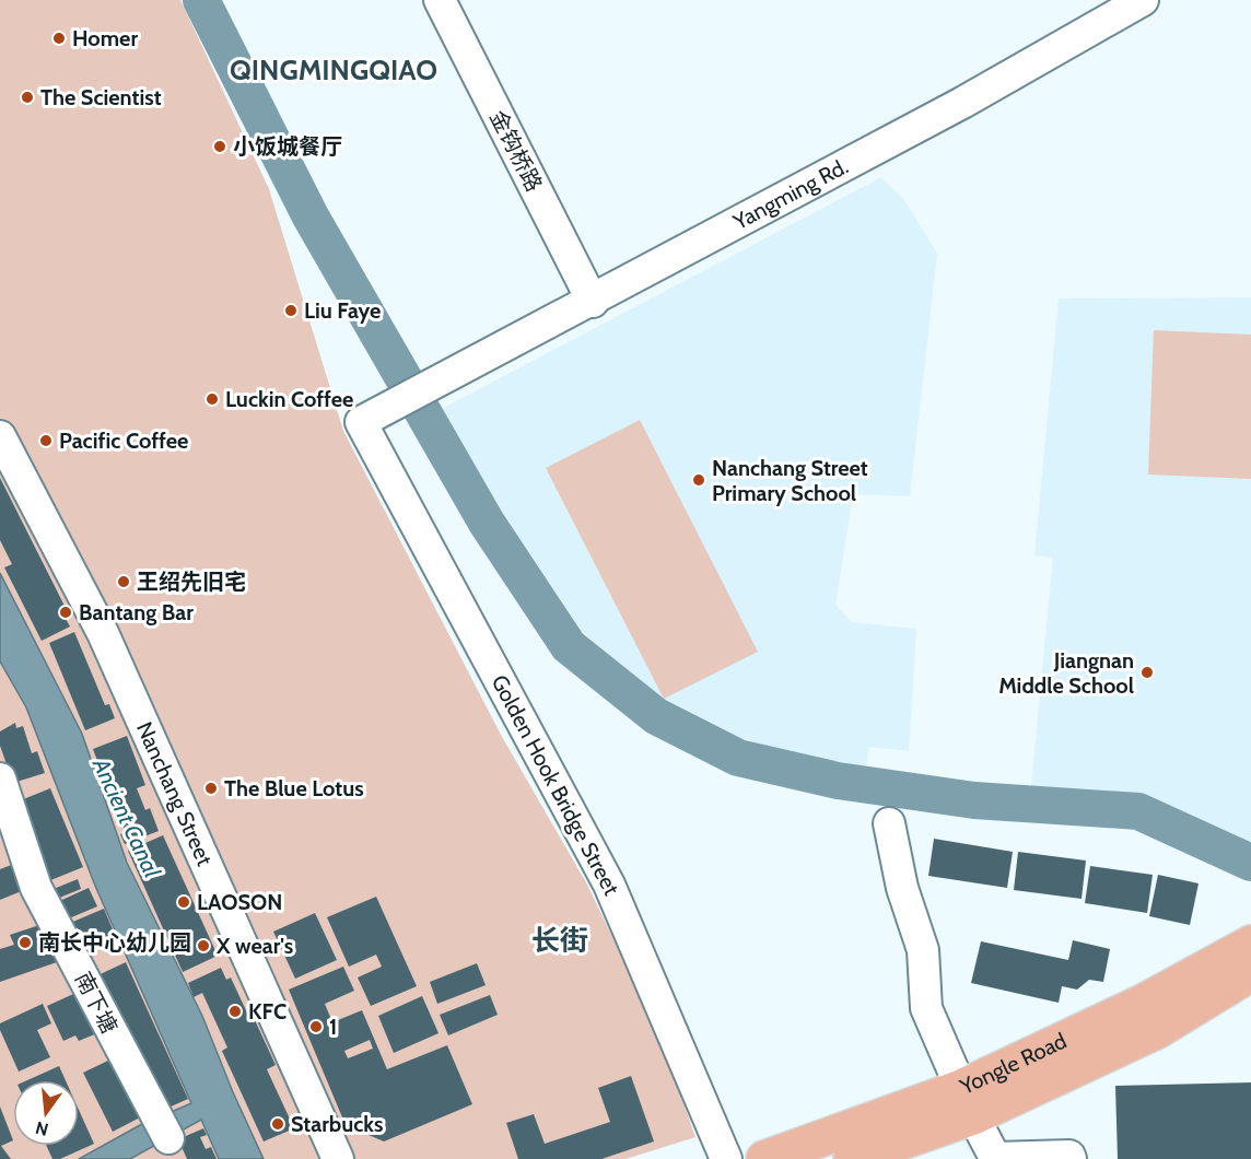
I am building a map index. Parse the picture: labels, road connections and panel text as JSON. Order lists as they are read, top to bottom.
{
  "streets": {
    "main road": ["Yongle Road"],
    "street": [
      "金钩桥路",
      "Yangming Rd.",
      "Nanchang Street",
      "南下塘"
    ]
  },
  "crossings": [
    ["金钩桥路", "Yangming Rd."]
  ],
  "districts": ["QINGMINGQIAO", "长街"],
  "water": ["Ancient Canal"],
  "places": [
    "Homer",
    "The Scientist",
    "小饭城餐厅",
    "Liu Faye",
    "Luckin Coffee",
    "Pacific Coffee",
    "Nanchang Street Primary School",
    "王绍先旧宅",
    "Bantang Bar",
    "Jiangnan Middle School",
    "The Blue Lotus",
    "LAOSON",
    "南长中心幼儿园",
    "X wear's",
    "KFC",
    "1",
    "Starbucks"
  ],
  "north": "bottom"
}
